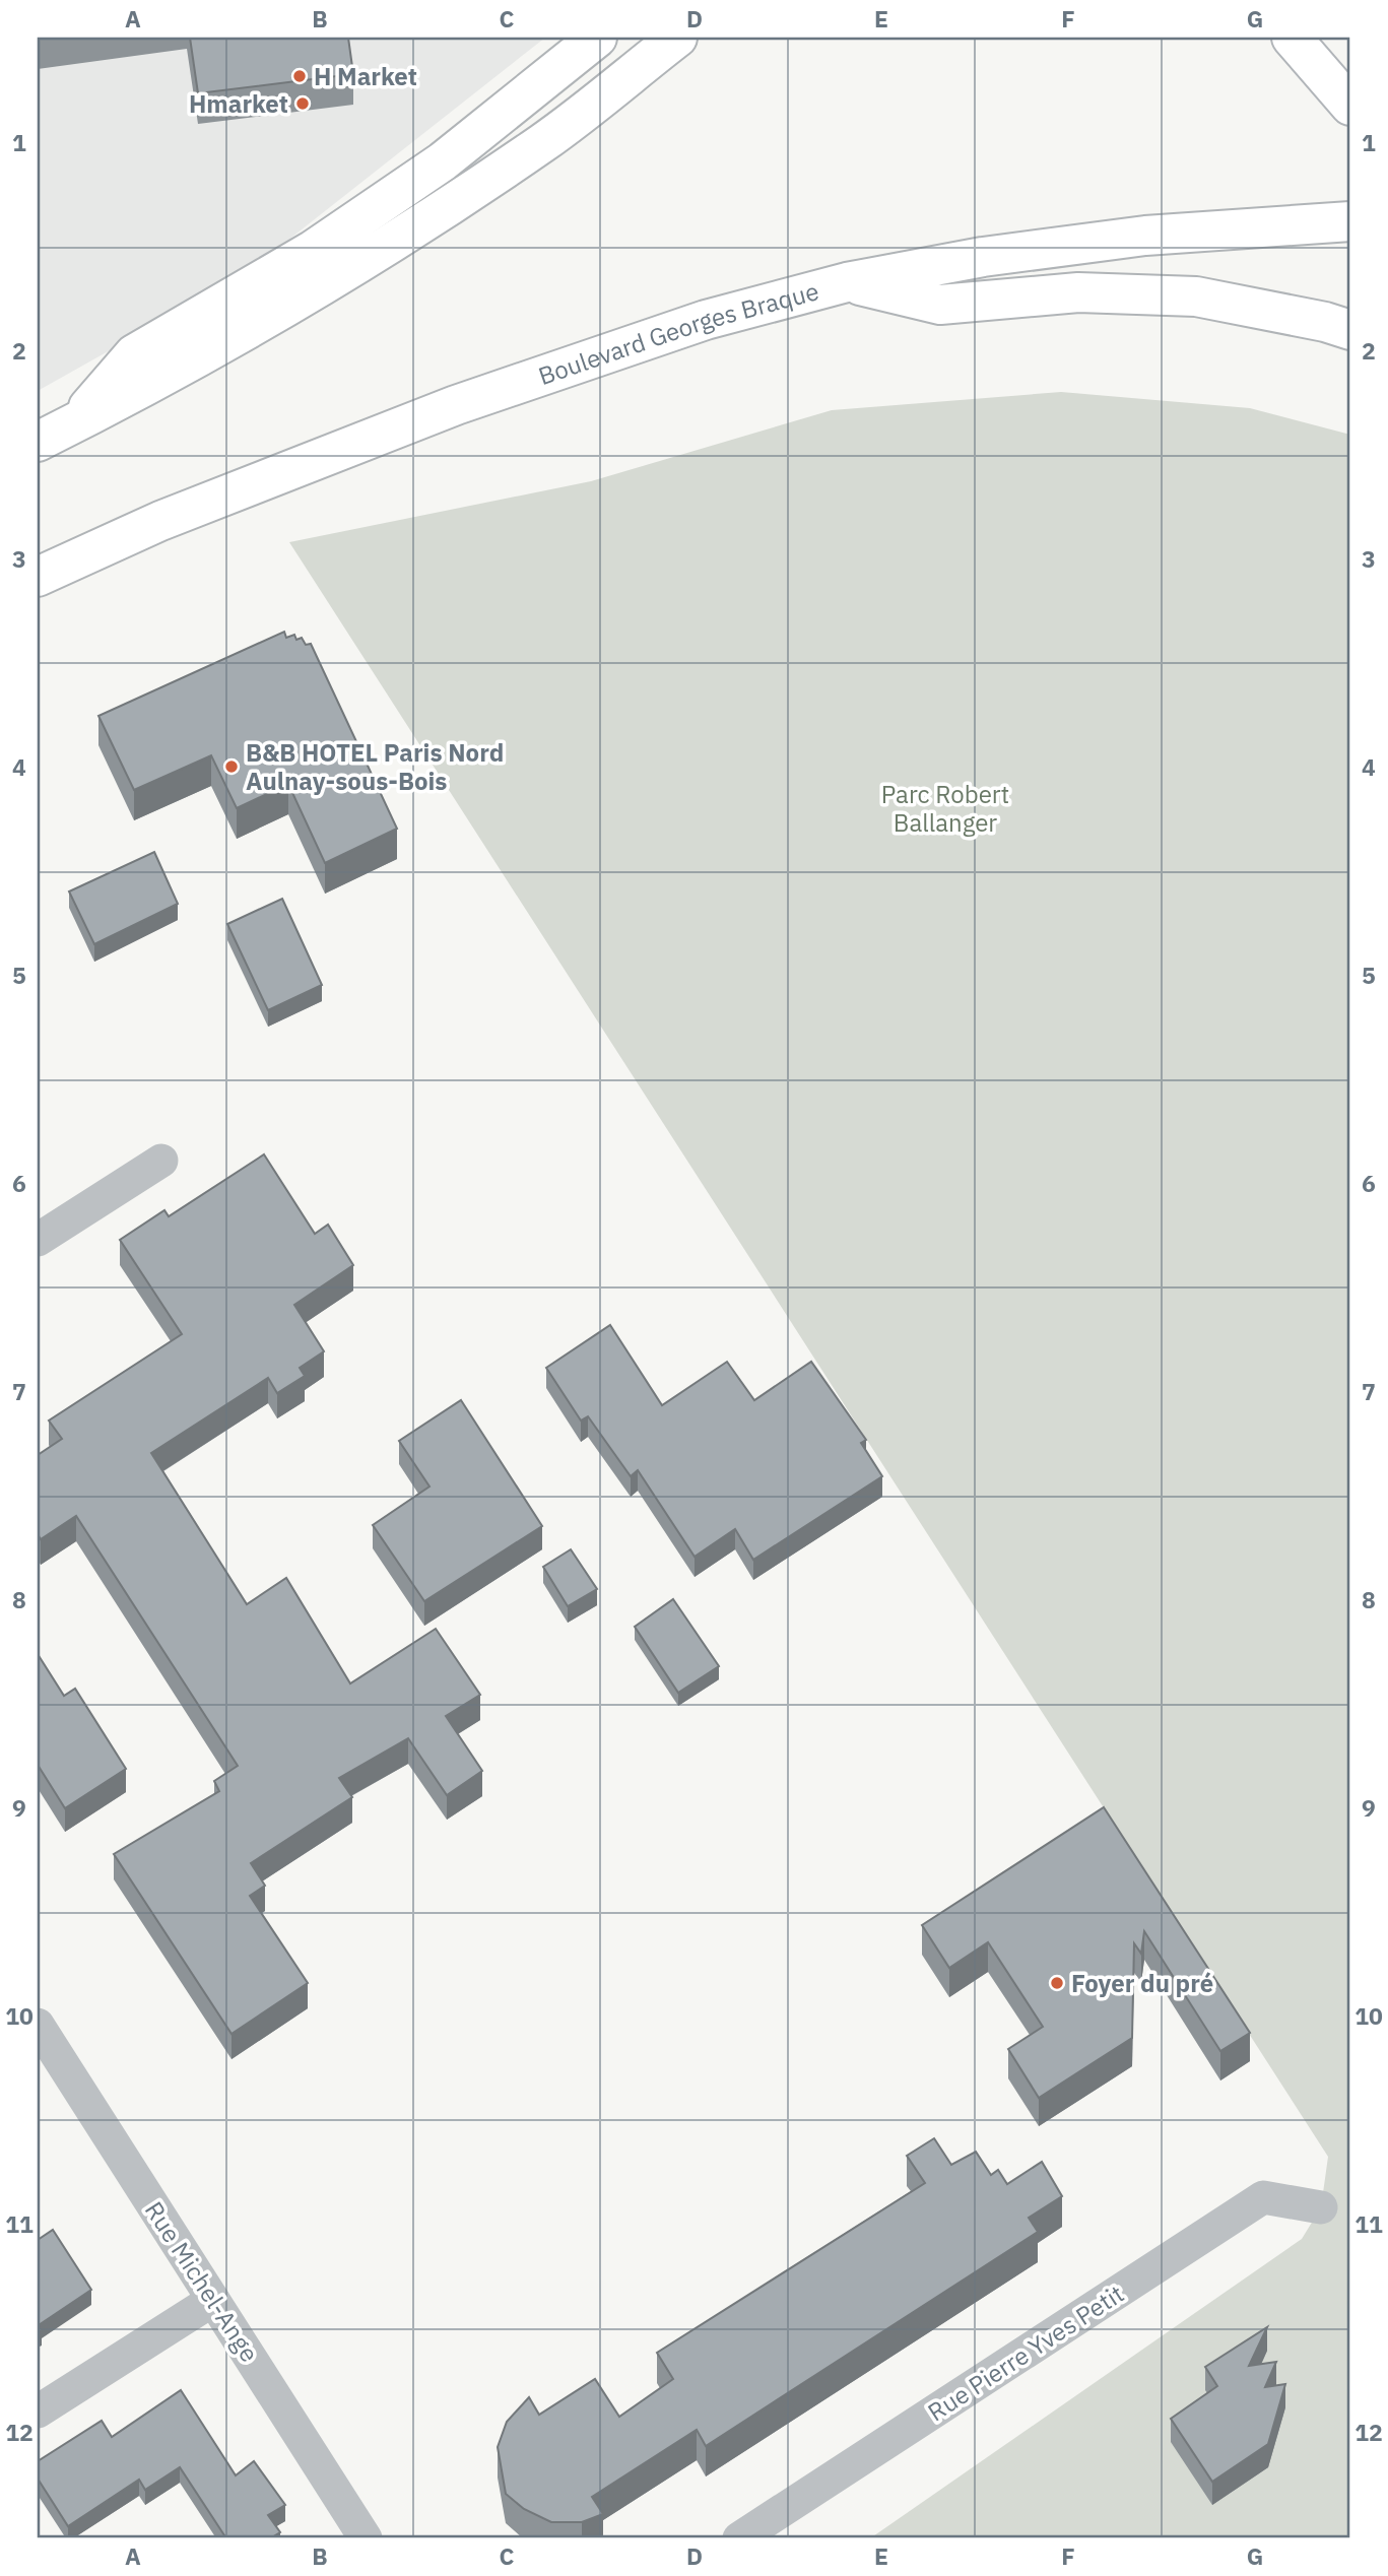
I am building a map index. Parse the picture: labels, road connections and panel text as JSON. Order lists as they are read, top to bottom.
{
  "streets": {
    "main road": ["Boulevard Georges Braque"],
    "street": ["Rue Michel-Ange", "Rue Pierre Yves Petit"]
  },
  "parks": ["Parc Robert Ballanger"],
  "places": [
    "H Market",
    "Hmarket",
    "B&B HOTEL Paris Nord Aulnay-sous-Bois",
    "Foyer du pré"
  ],
  "grid": {
    "columns": [
      "A",
      "B",
      "C",
      "D",
      "E",
      "F",
      "G"
    ],
    "rows": [
      "1",
      "2",
      "3",
      "4",
      "5",
      "6",
      "7",
      "8",
      "9",
      "10",
      "11",
      "12"
    ]
  }
}
